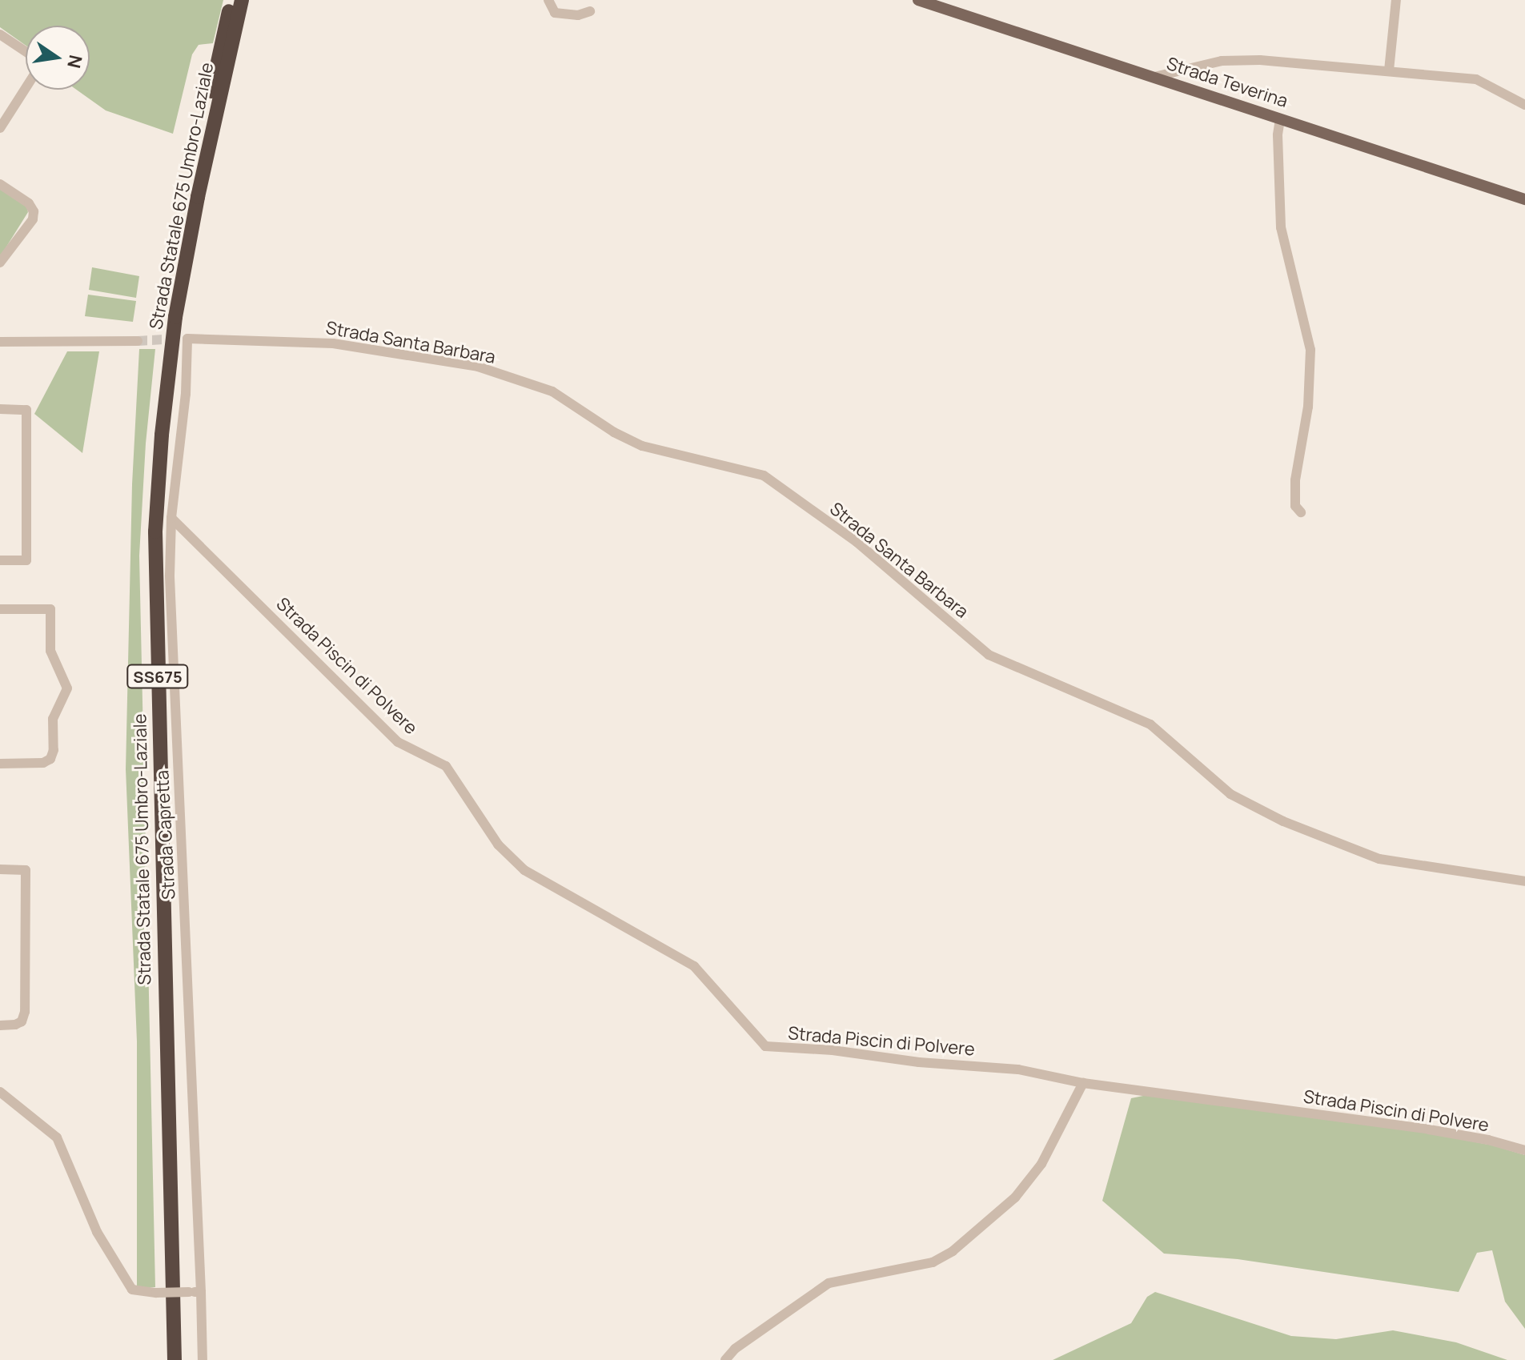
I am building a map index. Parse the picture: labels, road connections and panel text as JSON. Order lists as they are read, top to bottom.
{
  "streets": {
    "highway": ["Strada Statale 675 Umbro-Laziale", "SS675"],
    "main road": ["Strada Teverina"],
    "street": ["Strada Santa Barbara", "Strada Piscin di Polvere", "Strada Capretta"]
  },
  "crossings": [
    ["Strada Santa Barbara", "Strada Capretta"],
    ["Strada Piscin di Polvere", "Strada Capretta"]
  ],
  "north": "right"
}
